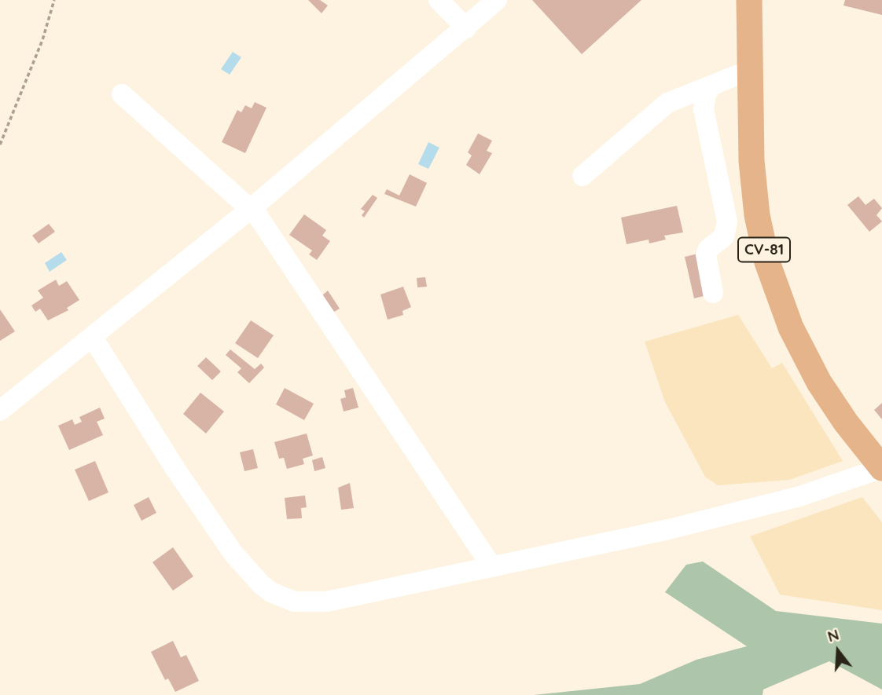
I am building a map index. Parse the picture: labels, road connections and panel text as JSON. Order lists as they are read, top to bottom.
{
  "streets": {
    "main road": ["CV-81"]
  },
  "north": "top"
}
